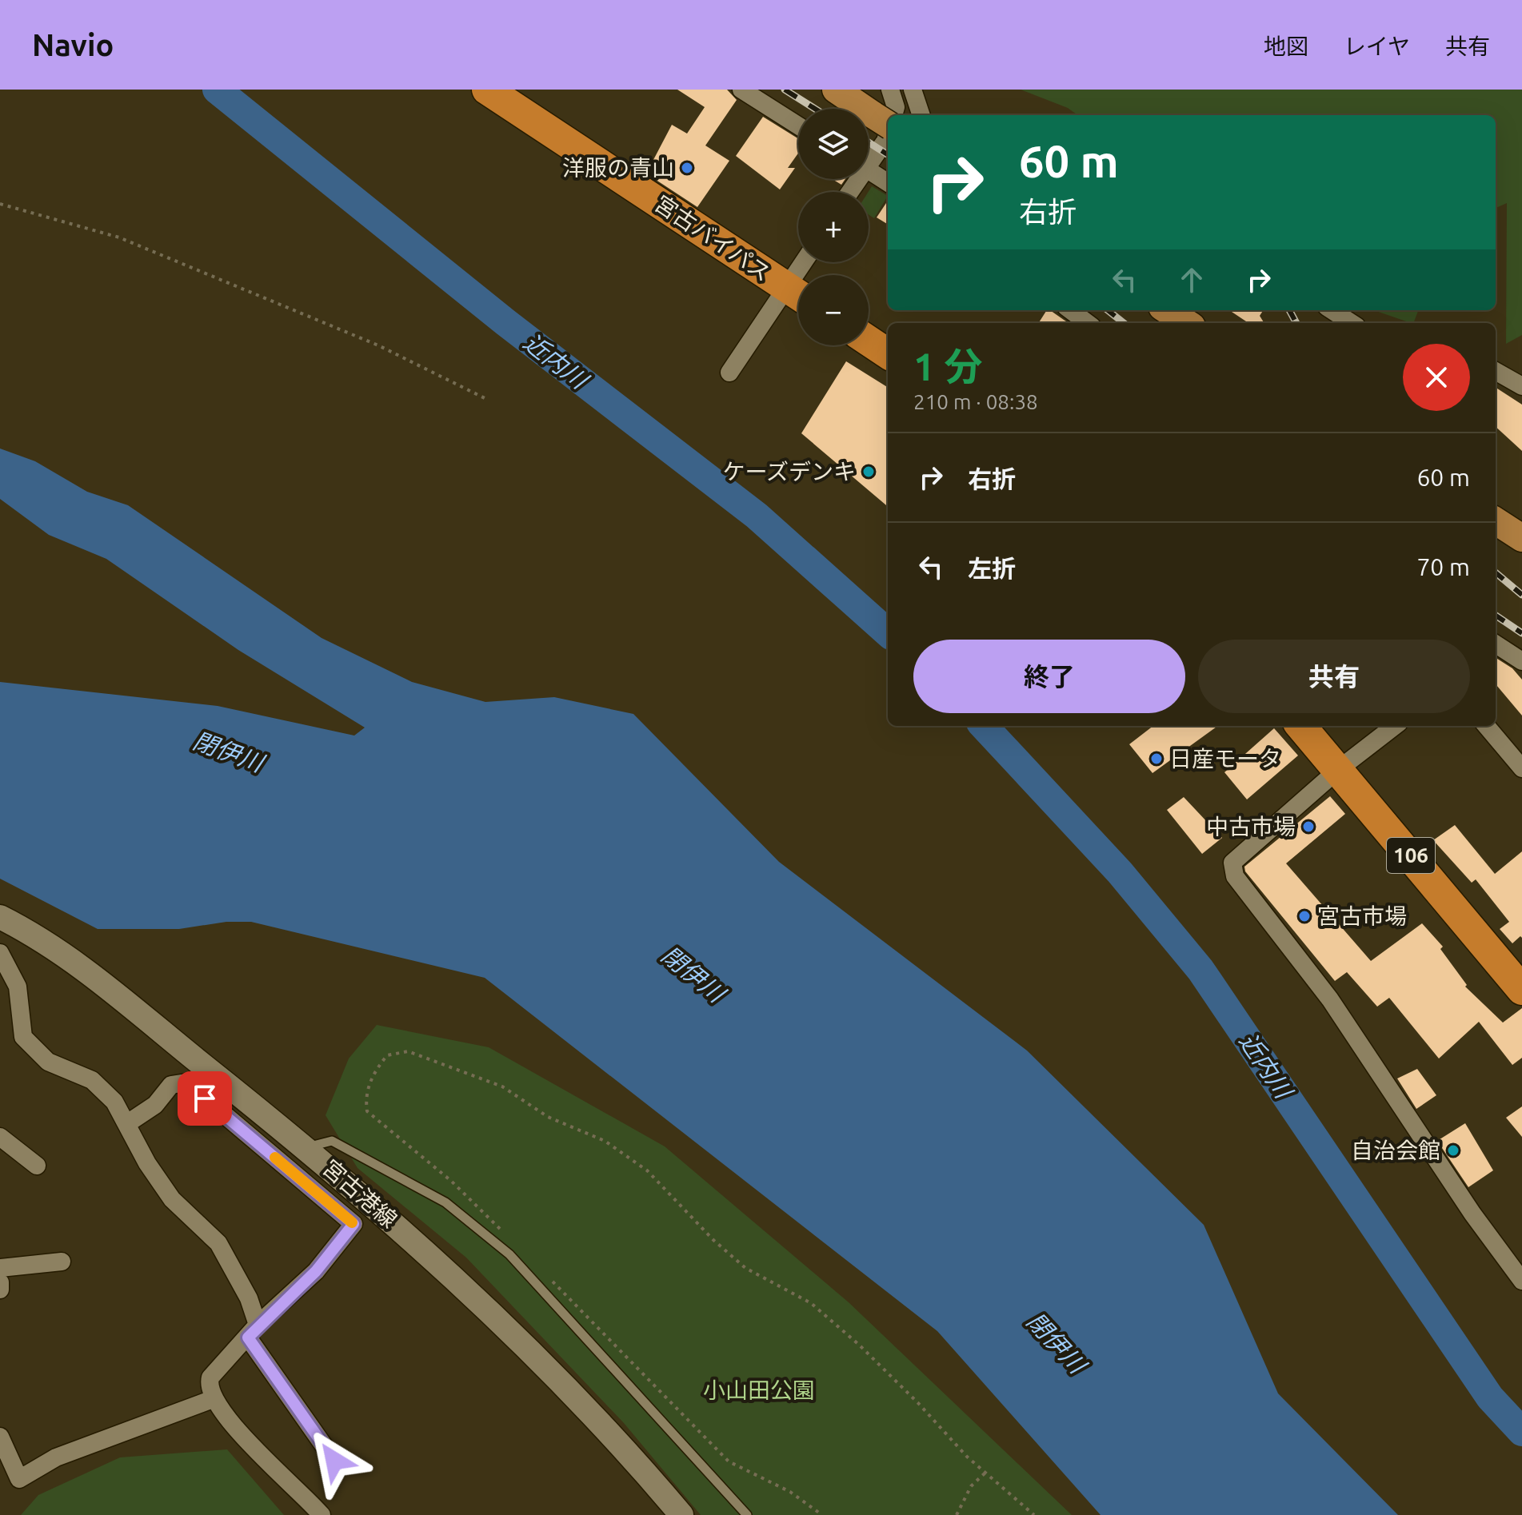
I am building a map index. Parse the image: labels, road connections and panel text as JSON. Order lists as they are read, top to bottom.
{
  "streets": {
    "highway": ["宮古バイパス", "106"],
    "main road": ["宮古港線"]
  },
  "water": ["近内川", "閉伊川"],
  "parks": ["小山田公園"],
  "places": [
    "洋服の青山",
    "ケーズデンキ",
    "日産モータ",
    "中古市場",
    "宮古市場",
    "自治会館"
  ],
  "page": {
    "header": "Navio",
    "nav": ["地図", "レイヤ", "共有"],
    "map_buttons": ["+", "−"],
    "turn": ["60 m", "右折"],
    "heading": ["1 分", "210 m · 08:38"],
    "list": [
      {
        "name": "右折",
        "value": "60 m"
      },
      {
        "name": "左折",
        "value": "70 m"
      }
    ],
    "buttons": ["終了", "共有"]
  }
}
